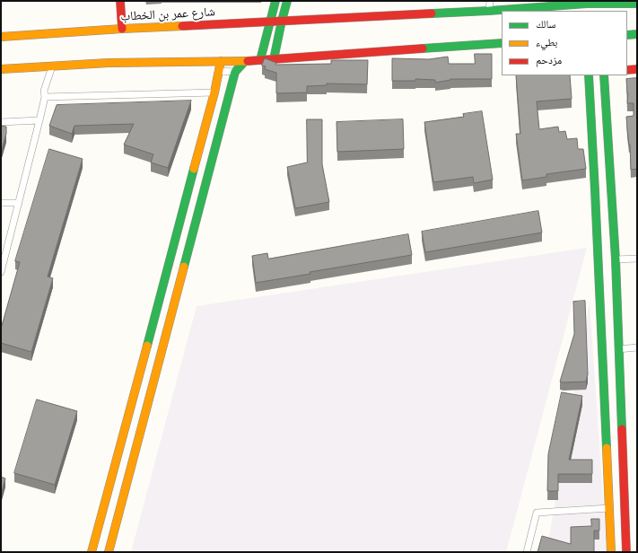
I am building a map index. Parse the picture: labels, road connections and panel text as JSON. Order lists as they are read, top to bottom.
{
  "streets": {
    "street": ["شارع عمر بن الخطاب"]
  },
  "legend": ["سالك", "بطيء", "مزدحم"]
}
